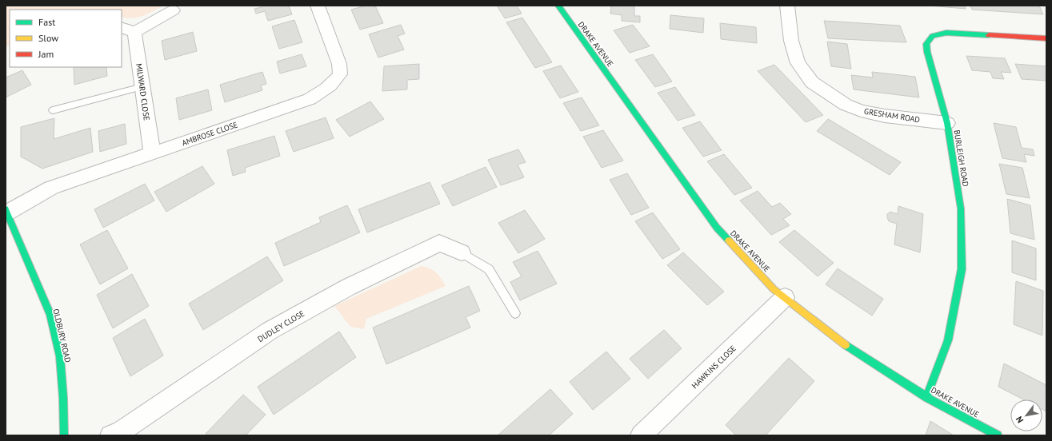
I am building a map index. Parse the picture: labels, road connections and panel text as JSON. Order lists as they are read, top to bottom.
{
  "streets": {
    "street": [
      "DRAKE AVENUE",
      "MILWARD CLOSE",
      "GRESHAM ROAD",
      "AMBROSE CLOSE",
      "BURLEIGH ROAD",
      "DUDLEY CLOSE",
      "OLDBURY ROAD",
      "HAWKINS CLOSE"
    ]
  },
  "crossings": [
    ["DRAKE AVENUE", "BURLEIGH ROAD"],
    ["DRAKE AVENUE", "HAWKINS CLOSE"],
    ["MILWARD CLOSE", "AMBROSE CLOSE"],
    ["GRESHAM ROAD", "BURLEIGH ROAD"],
    ["AMBROSE CLOSE", "OLDBURY ROAD"]
  ],
  "legend": ["Fast", "Slow", "Jam"],
  "north": "bottom left"
}
